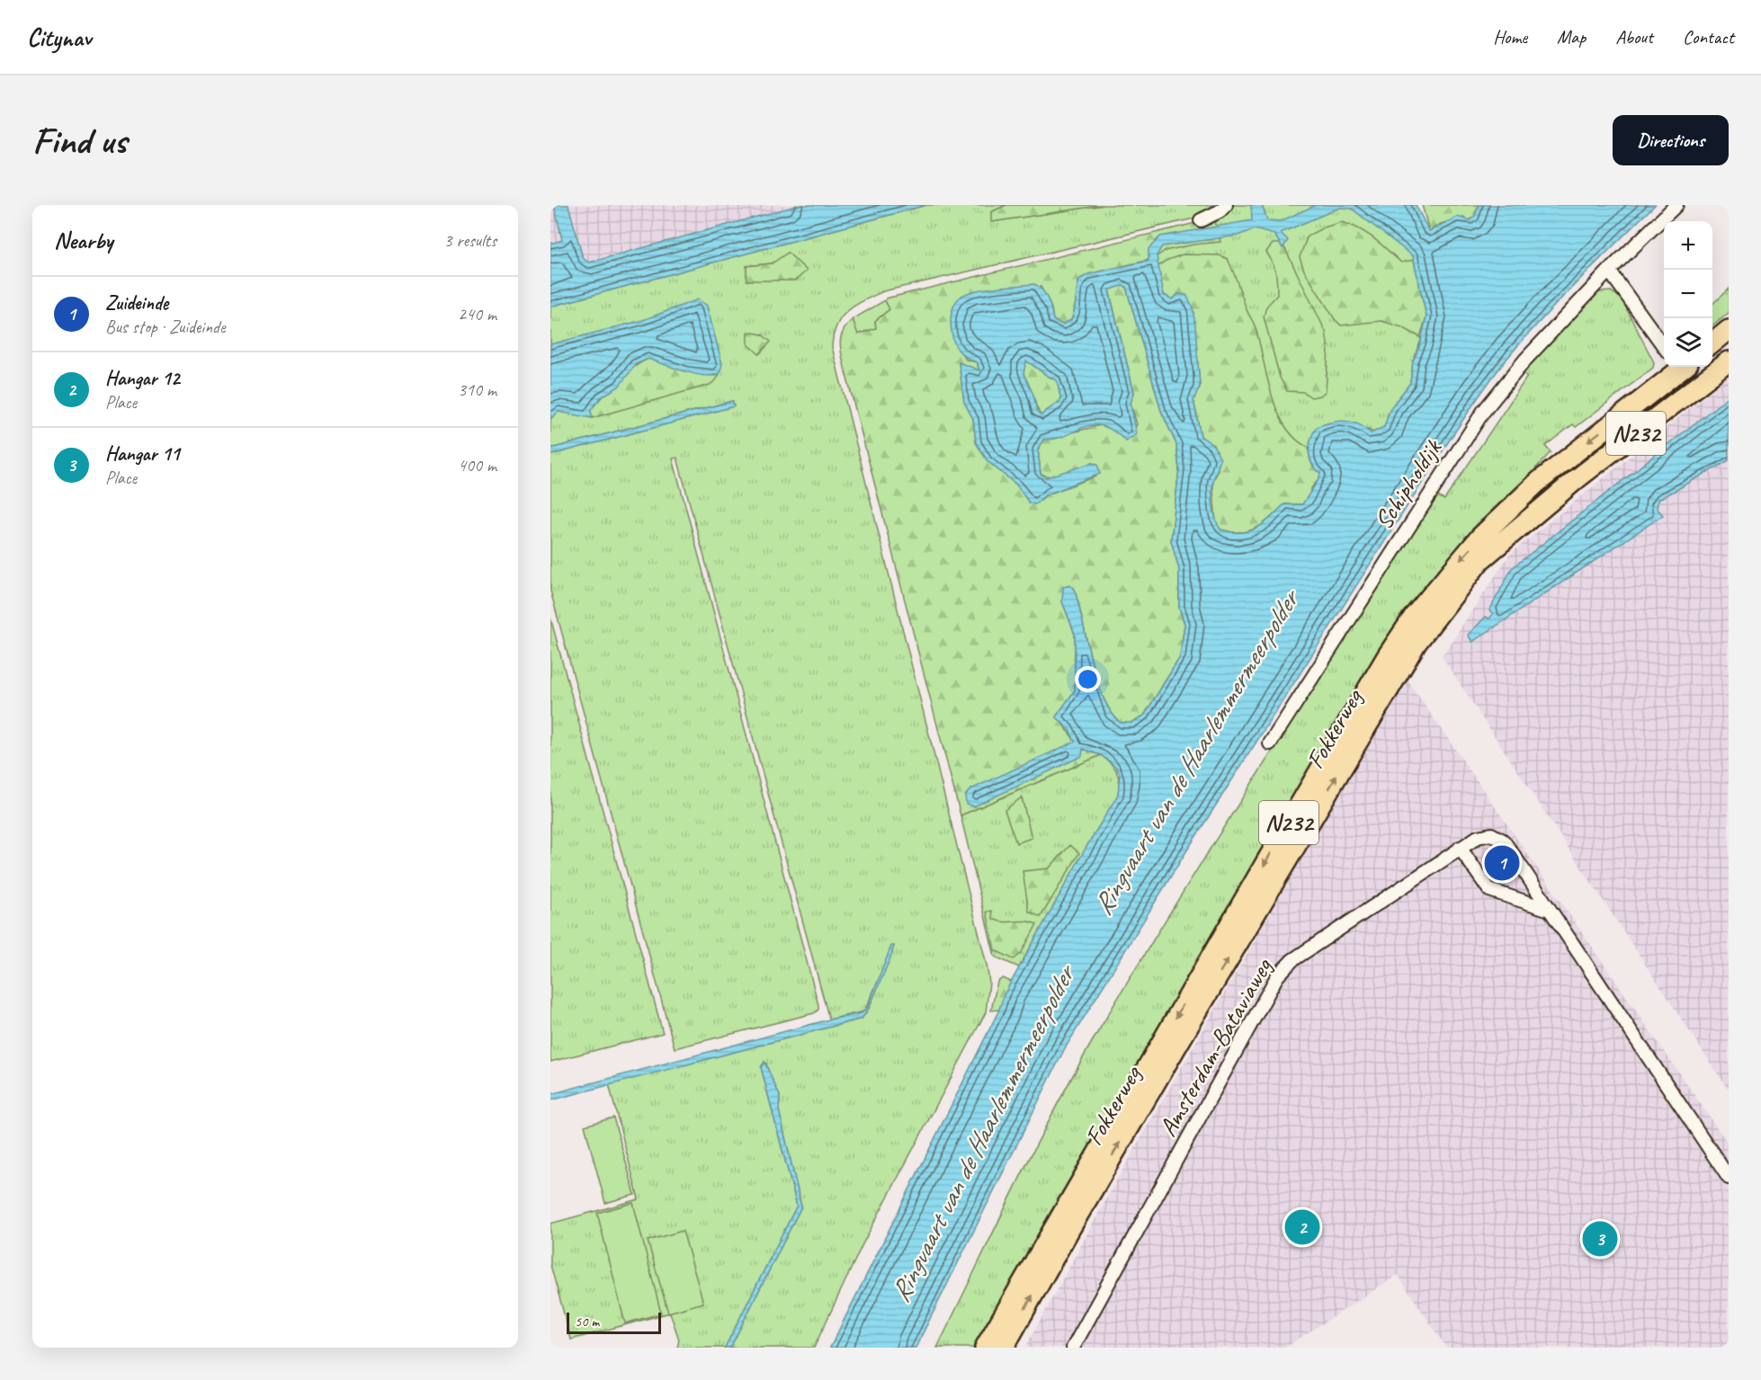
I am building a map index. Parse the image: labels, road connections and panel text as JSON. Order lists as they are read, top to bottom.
{
  "streets": {
    "main road": ["N232", "Fokkerweg"],
    "street": ["Schipholdijk", "Amsterdam-Bataviaweg"]
  },
  "water": ["Ringvaart van de Haarlemmermeerpolder"],
  "scale_bar": "50 m",
  "page": {
    "header": "Citynav",
    "nav": [
      "Home",
      "Map",
      "About",
      "Contact"
    ],
    "buttons": "Directions",
    "title": "Find us",
    "heading": ["Nearby", "3 results"],
    "map_buttons": ["+", "−"],
    "list": [
      {
        "mark": "1",
        "name": "Zuideinde",
        "note": "Bus stop · Zuideinde",
        "value": "240 m"
      },
      {
        "mark": "2",
        "name": "Hangar 12",
        "note": "Place",
        "value": "310 m"
      },
      {
        "mark": "3",
        "name": "Hangar 11",
        "note": "Place",
        "value": "400 m"
      }
    ],
    "pins": ["1", "2", "3"],
    "scale": "50 m"
  }
}
